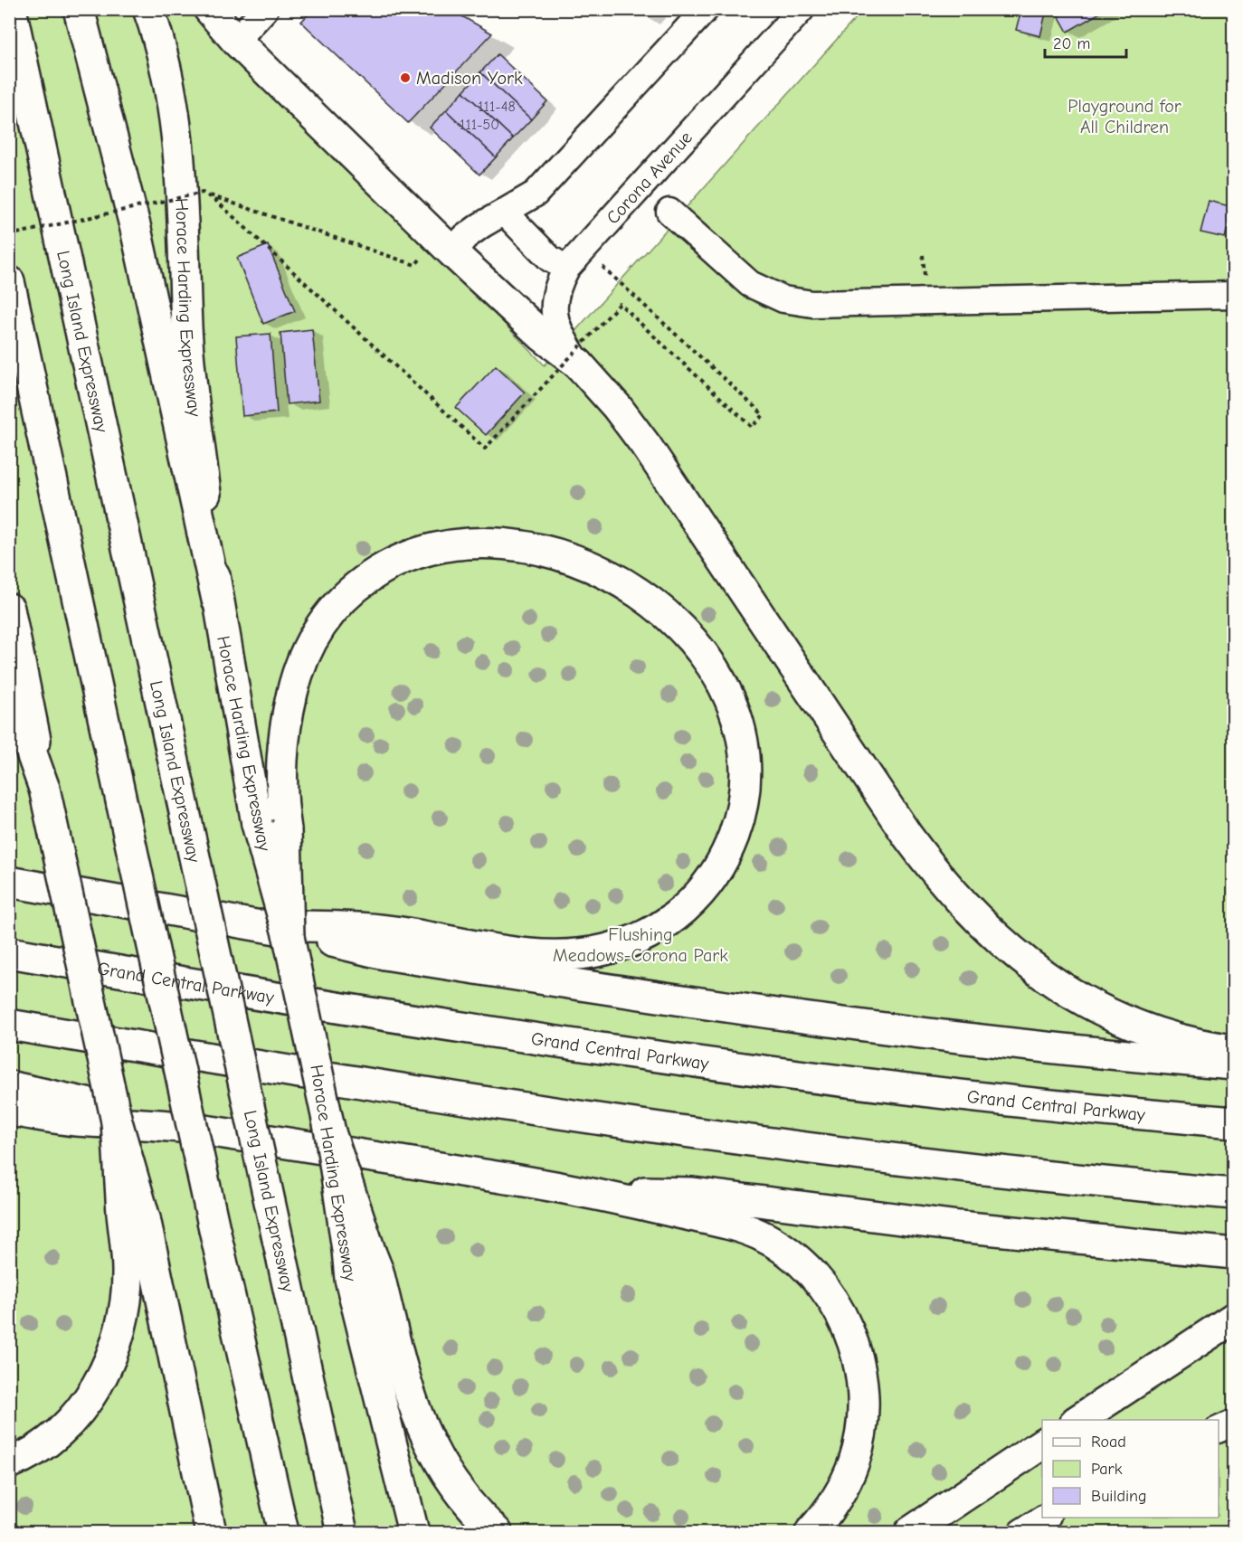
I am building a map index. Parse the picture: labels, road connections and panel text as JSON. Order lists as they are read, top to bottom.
{
  "streets": {
    "main road": ["Horace Harding Expressway", "Long Island Expressway", "Grand Central Parkway"],
    "street": ["Corona Avenue"]
  },
  "parks": ["Playground for All Children", "Flushing Meadows-Corona Park"],
  "places": ["Madison York"],
  "house_numbers": ["111-48", "111-50"],
  "legend": ["Road", "Park", "Building"],
  "scale_bar": "20 m"
}
